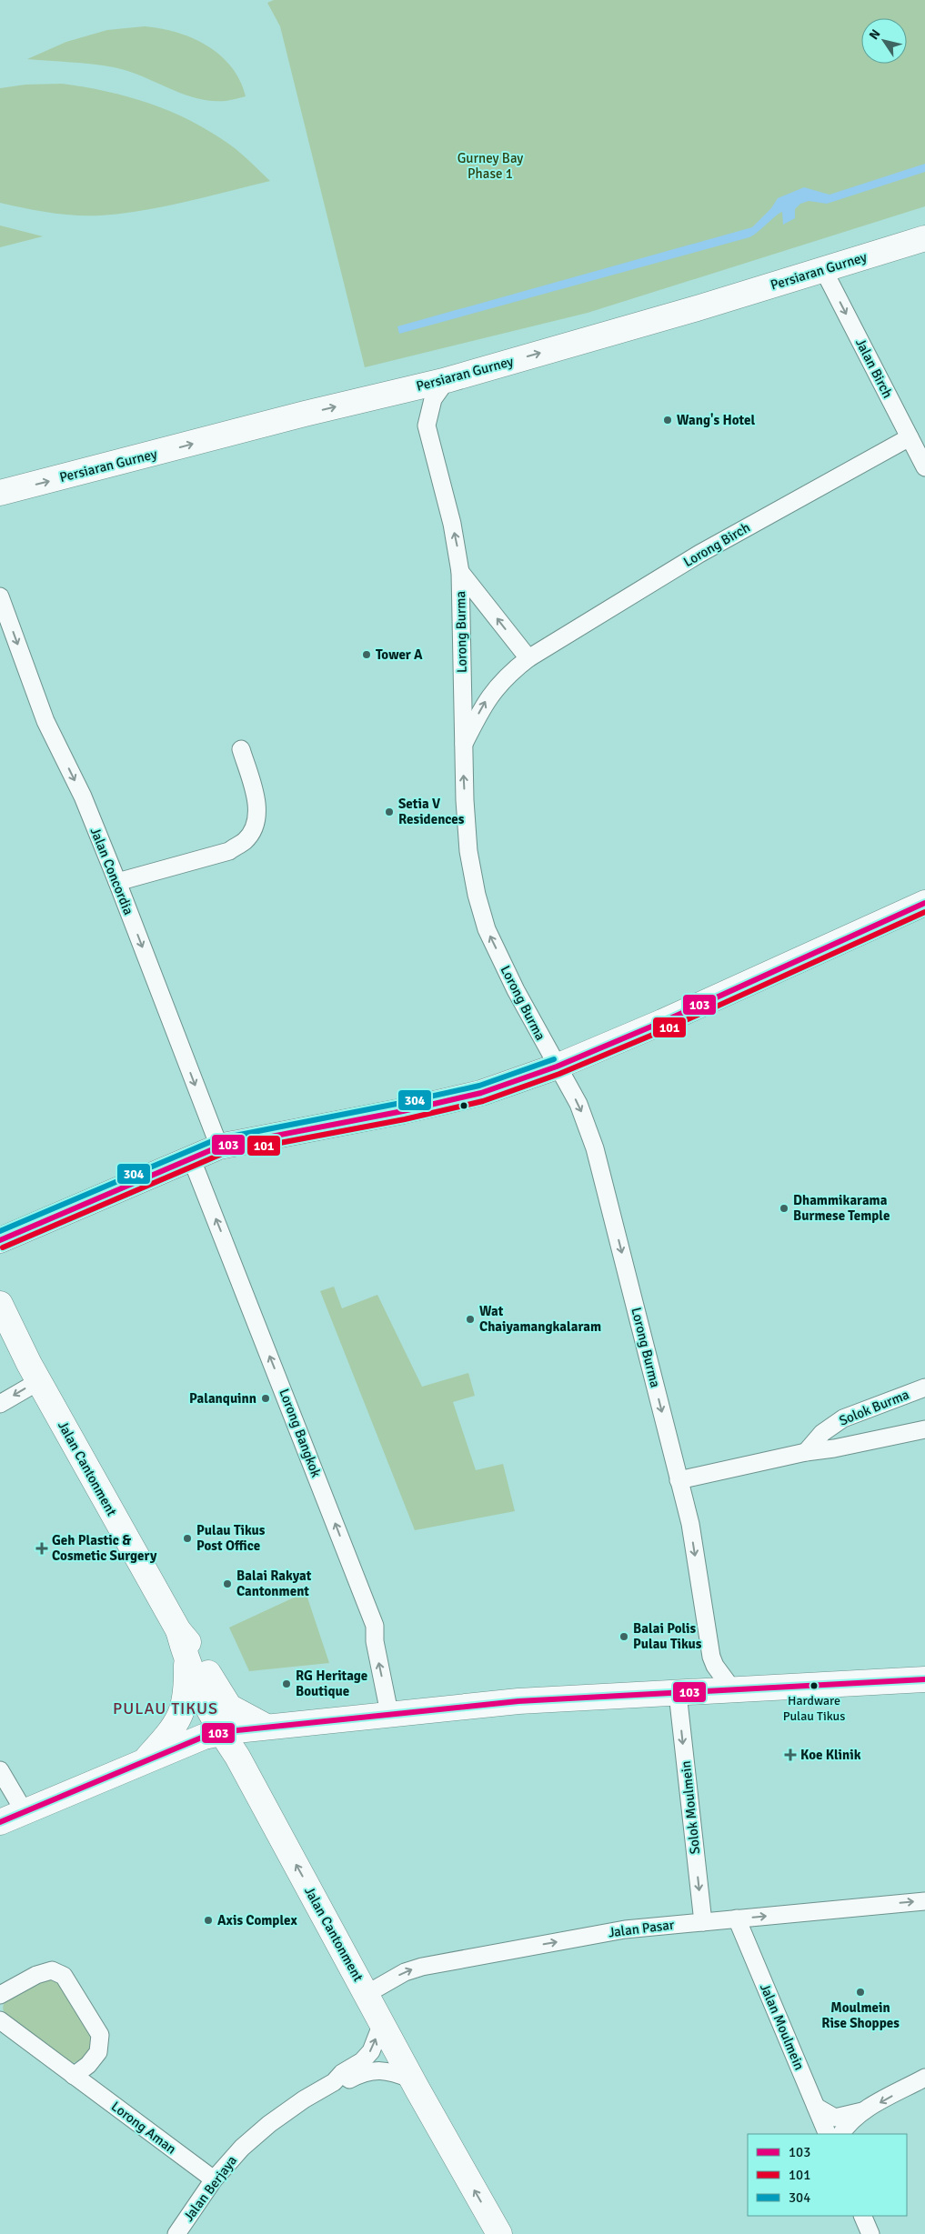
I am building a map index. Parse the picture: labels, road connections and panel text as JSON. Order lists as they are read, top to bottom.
{
  "streets": {
    "main road": ["Persiaran Gurney", "Jalan Cantonment"],
    "street": [
      "Jalan Birch",
      "Lorong Birch",
      "Lorong Burma",
      "Jalan Concordia",
      "Solok Burma",
      "Lorong Bangkok",
      "Solok Moulmein",
      "Jalan Pasar",
      "Jalan Moulmein",
      "Lorong Aman",
      "Jalan Berjaya"
    ]
  },
  "crossings": [
    ["Persiaran Gurney", "Jalan Birch"],
    ["Persiaran Gurney", "Lorong Burma"],
    ["Jalan Birch", "Lorong Birch"],
    ["Lorong Birch", "Lorong Burma"],
    ["Lorong Burma", "Solok Burma"],
    ["Jalan Cantonment", "Jalan Pasar"],
    ["Jalan Cantonment", "Jalan Berjaya"],
    ["Solok Moulmein", "Jalan Pasar"],
    ["Jalan Pasar", "Jalan Moulmein"],
    ["Lorong Aman", "Jalan Berjaya"]
  ],
  "one_way": [
    "Persiaran Gurney",
    "Jalan Birch",
    "Jalan Concordia",
    "Lorong Bangkok",
    "Jalan Cantonment",
    "Solok Moulmein",
    "Jalan Pasar"
  ],
  "districts": ["PULAU TIKUS"],
  "parks": ["Gurney Bay Phase 1"],
  "places": {
    "other": [
      "Wang's Hotel",
      "Tower A",
      "Setia V Residences",
      "Dhammikarama Burmese Temple",
      "Wat Chaiyamangkalaram",
      "Palanquinn",
      "Pulau Tikus Post Office",
      "Balai Rakyat Cantonment",
      "Balai Polis Pulau Tikus",
      "RG Heritage Boutique",
      "Hardware Pulau Tikus",
      "Axis Complex",
      "Moulmein Rise Shoppes"
    ],
    "health": ["Geh Plastic & Cosmetic Surgery", "Koe Klinik"]
  },
  "lines": ["transit line 103", "transit line 101", "transit line 304"],
  "legend": ["103", "101", "304"],
  "north": "top left"
}
